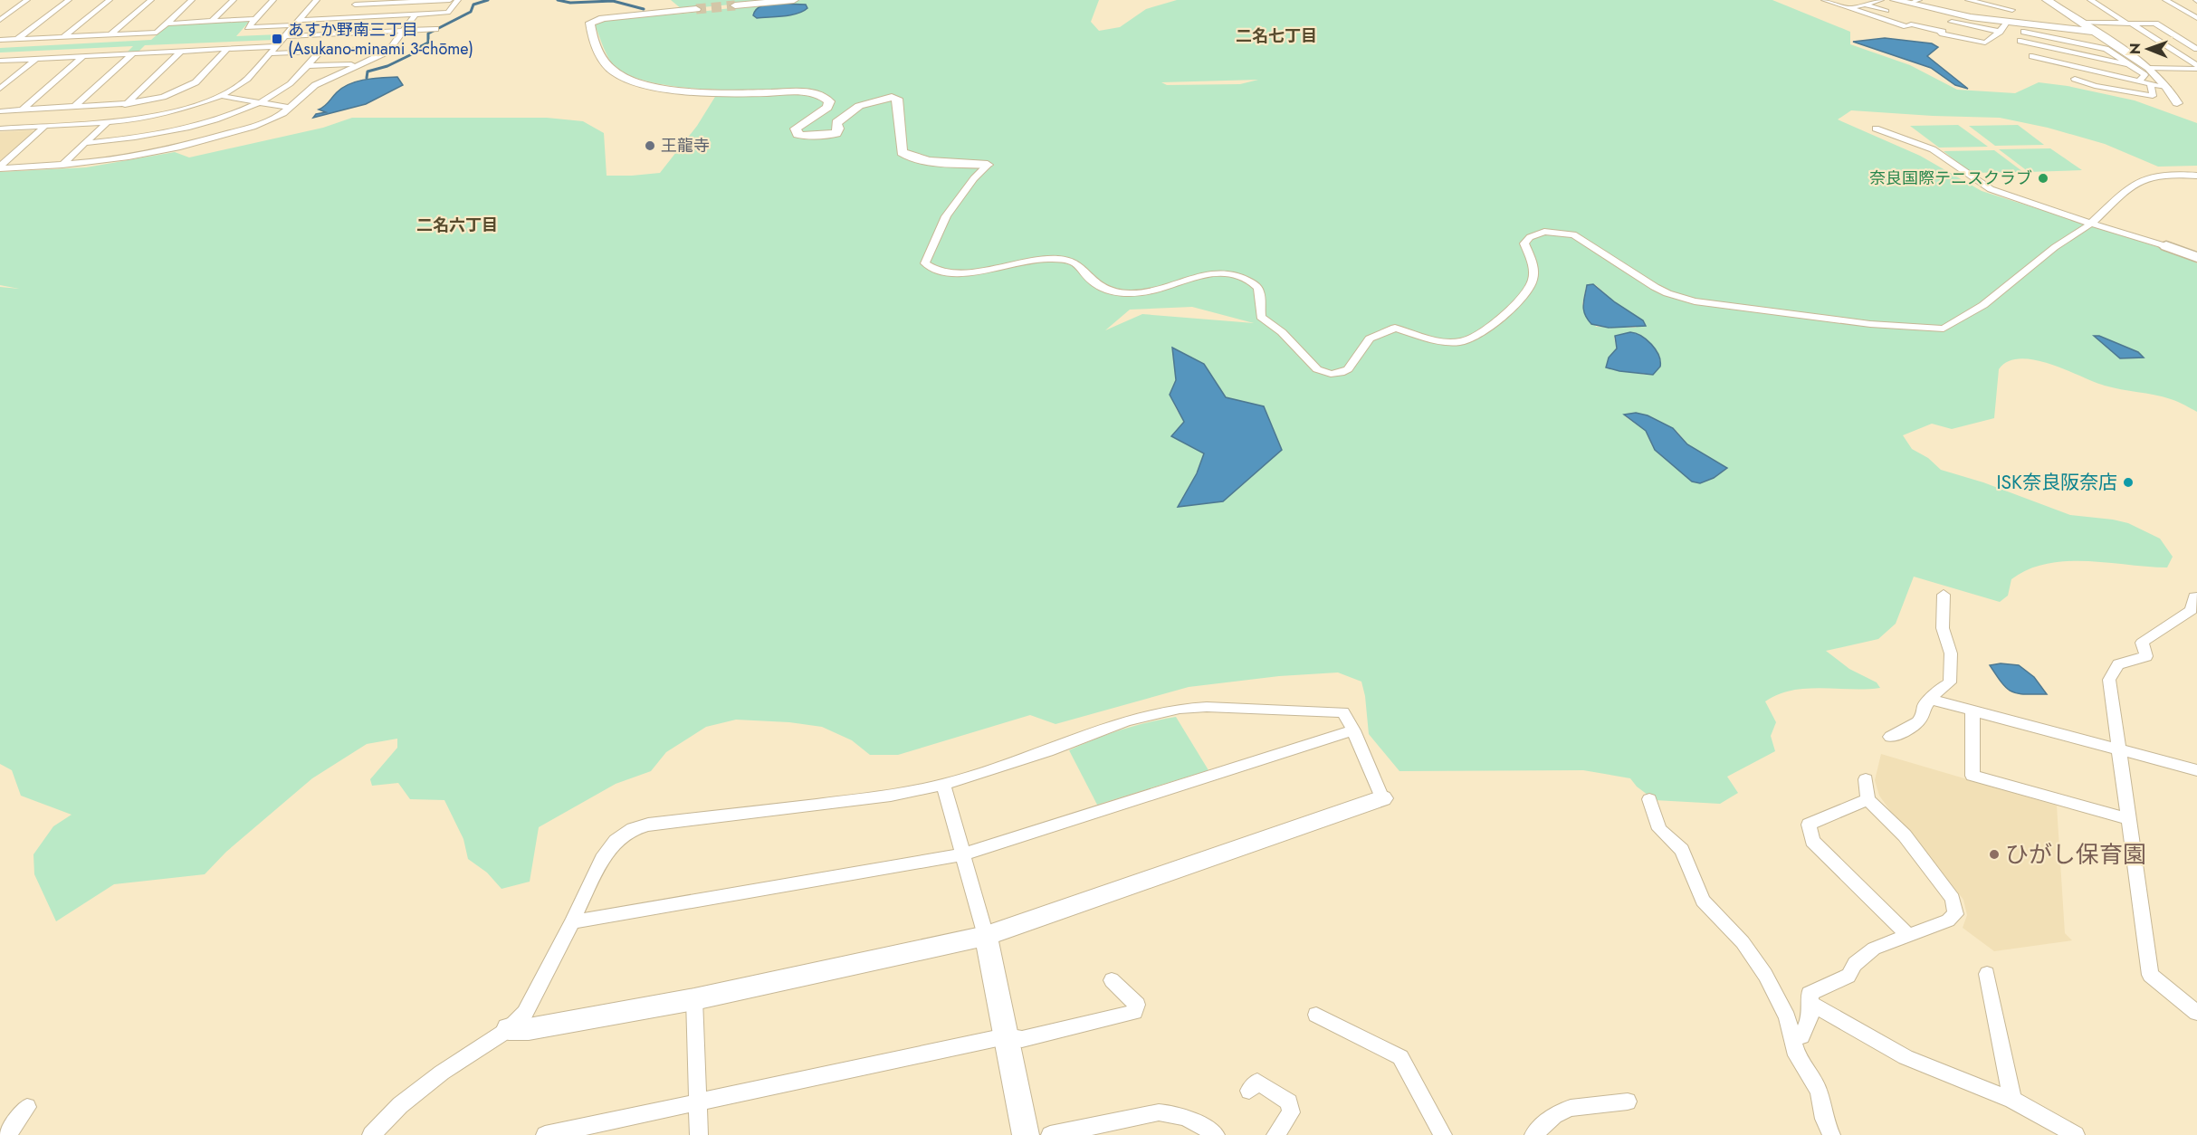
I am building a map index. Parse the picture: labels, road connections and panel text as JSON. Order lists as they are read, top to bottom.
{
  "districts": ["二名七丁目", "二名六丁目"],
  "places": {
    "transit": ["あすか野南三丁目 (Asukano-minami 3-chōme)"],
    "other": [
      "王龍寺",
      "奈良国際テニスクラブ",
      "ISK奈良阪奈店",
      "ひがし保育園"
    ]
  },
  "north": "left"
}
